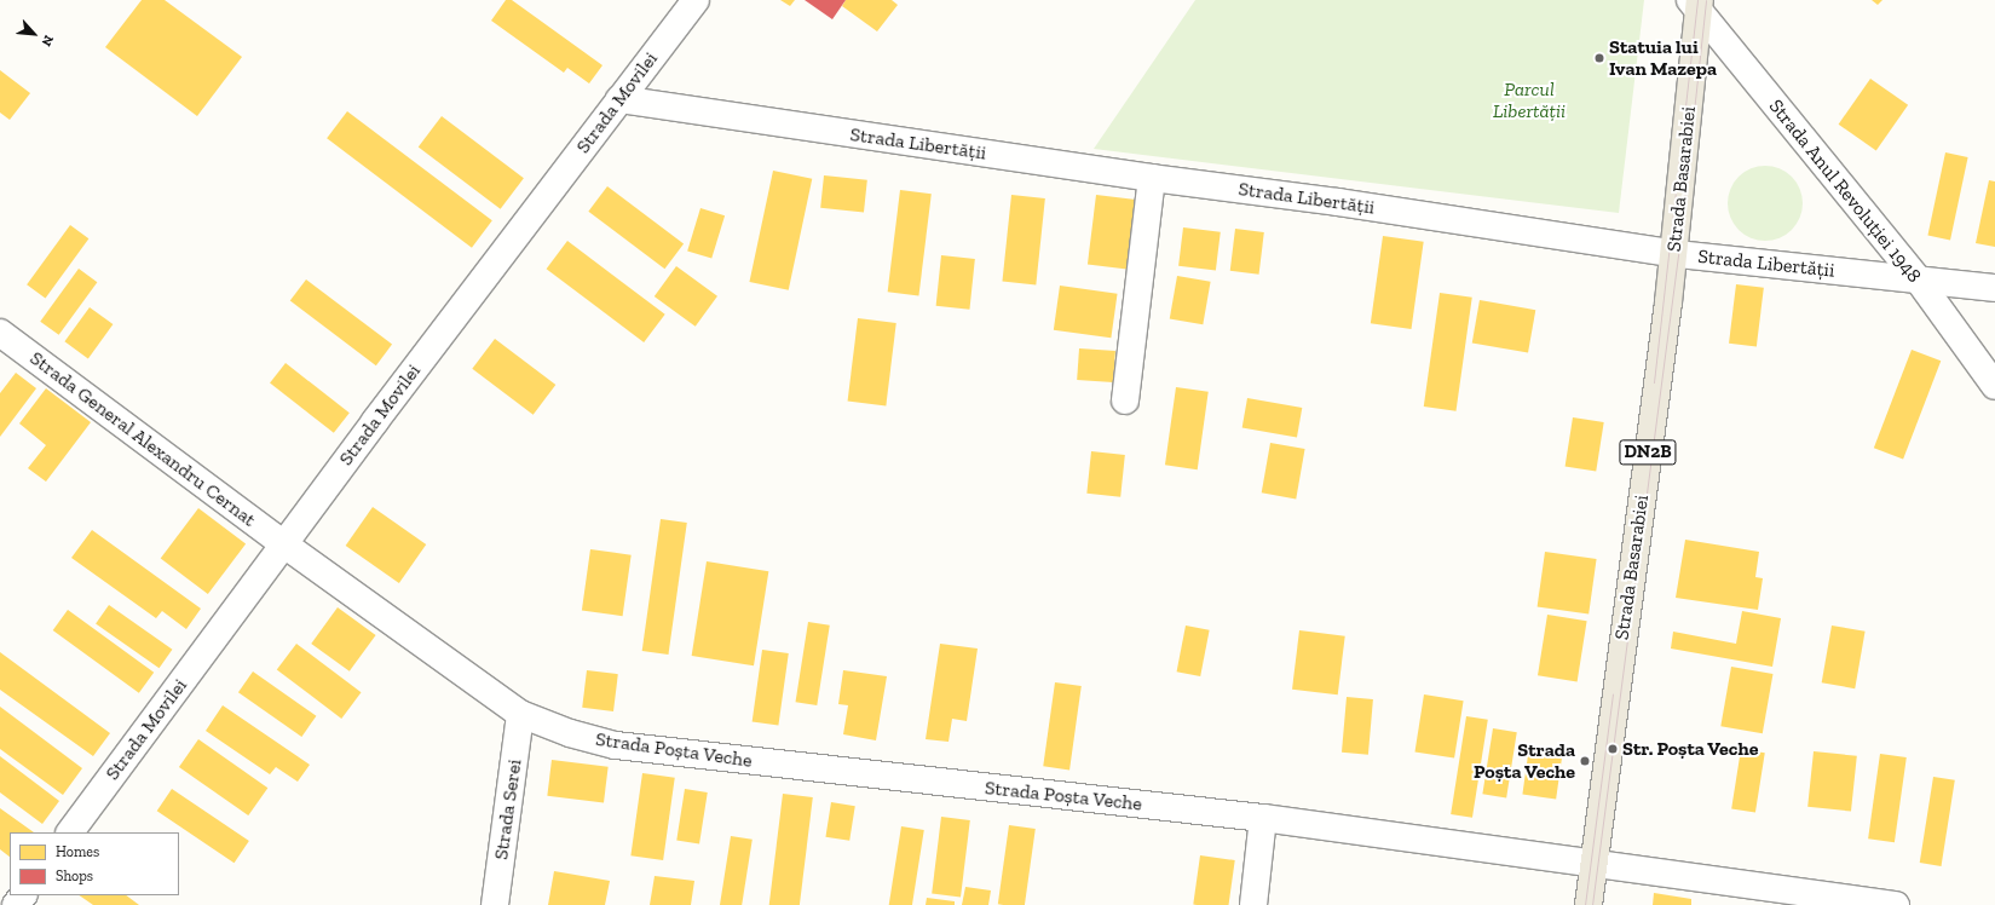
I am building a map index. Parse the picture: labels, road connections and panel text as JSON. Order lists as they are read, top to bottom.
{
  "streets": {
    "main road": ["Strada Basarabiei", "DN2B"],
    "street": [
      "Strada Movilei",
      "Strada Libertății",
      "Strada Anul Revoluției 1948",
      "Strada General Alexandru Cernat",
      "Strada Poșta Veche",
      "Strada Serei"
    ]
  },
  "crossings": [
    ["Strada Movilei", "Strada Libertății"],
    ["Strada Movilei", "Strada General Alexandru Cernat"],
    ["Strada Movilei", "Strada Poșta Veche"],
    ["Strada Libertății", "Strada Basarabiei"],
    ["Strada Libertății", "Strada Anul Revoluției 1948"],
    ["Strada Basarabiei", "Strada Anul Revoluției 1948"],
    ["Strada Basarabiei", "Strada Poșta Veche"],
    ["Strada General Alexandru Cernat", "Strada Poșta Veche"],
    ["Strada Poșta Veche", "Strada Serei"]
  ],
  "parks": ["Parcul Libertății"],
  "places": ["Statuia lui Ivan Mazepa", "Str. Poșta Veche", "Strada Poșta Veche"],
  "legend": ["Homes", "Shops"],
  "north": "bottom right"
}
